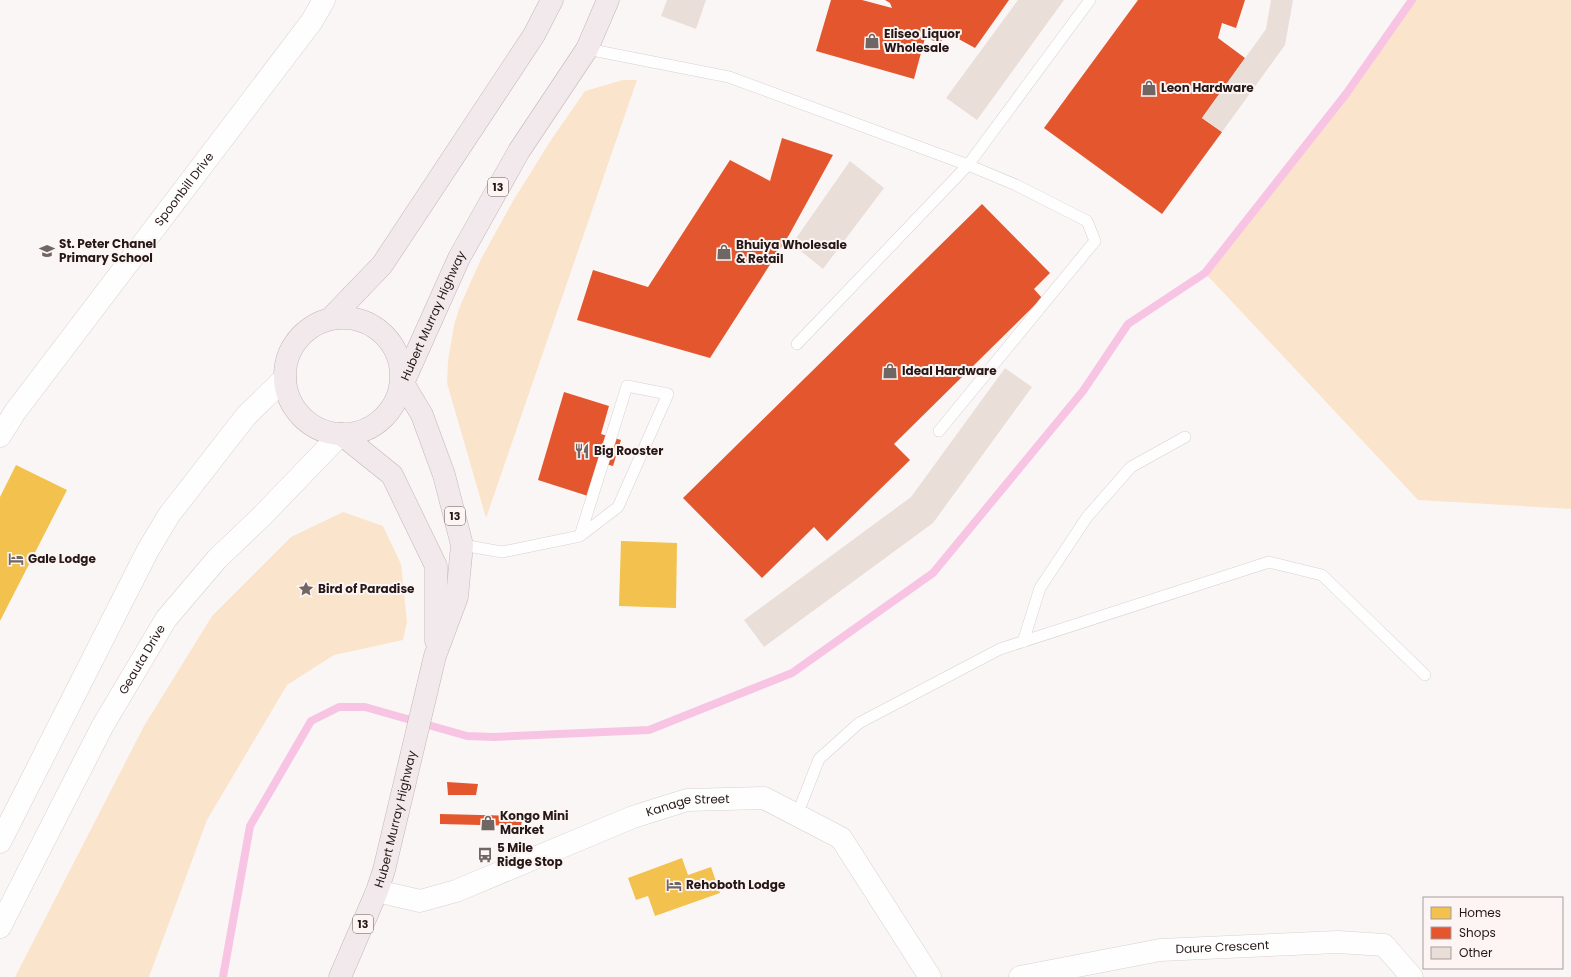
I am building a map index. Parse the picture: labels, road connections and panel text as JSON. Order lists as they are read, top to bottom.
{
  "streets": {
    "highway": ["13", "Hubert Murray Highway"],
    "street": [
      "Spoonbill Drive",
      "Geauta Drive",
      "Kanage Street",
      "Daure Crescent"
    ]
  },
  "crossings": [
    ["Hubert Murray Highway", "Geauta Drive"],
    ["Hubert Murray Highway", "Kanage Street"]
  ],
  "places": {
    "shop": [
      "Eliseo Liquor Wholesale",
      "Leon Hardware",
      "Bhuiya Wholesale & Retail",
      "Ideal Hardware",
      "Kongo Mini Market"
    ],
    "school or university": ["St. Peter Chanel Primary School"],
    "restaurant": ["Big Rooster"],
    "hotel": ["Gale Lodge", "Rehoboth Lodge"],
    "place": ["Bird of Paradise"],
    "bus stop": ["5 Mile Ridge Stop"]
  },
  "legend": ["Homes", "Shops", "Other"]
}
